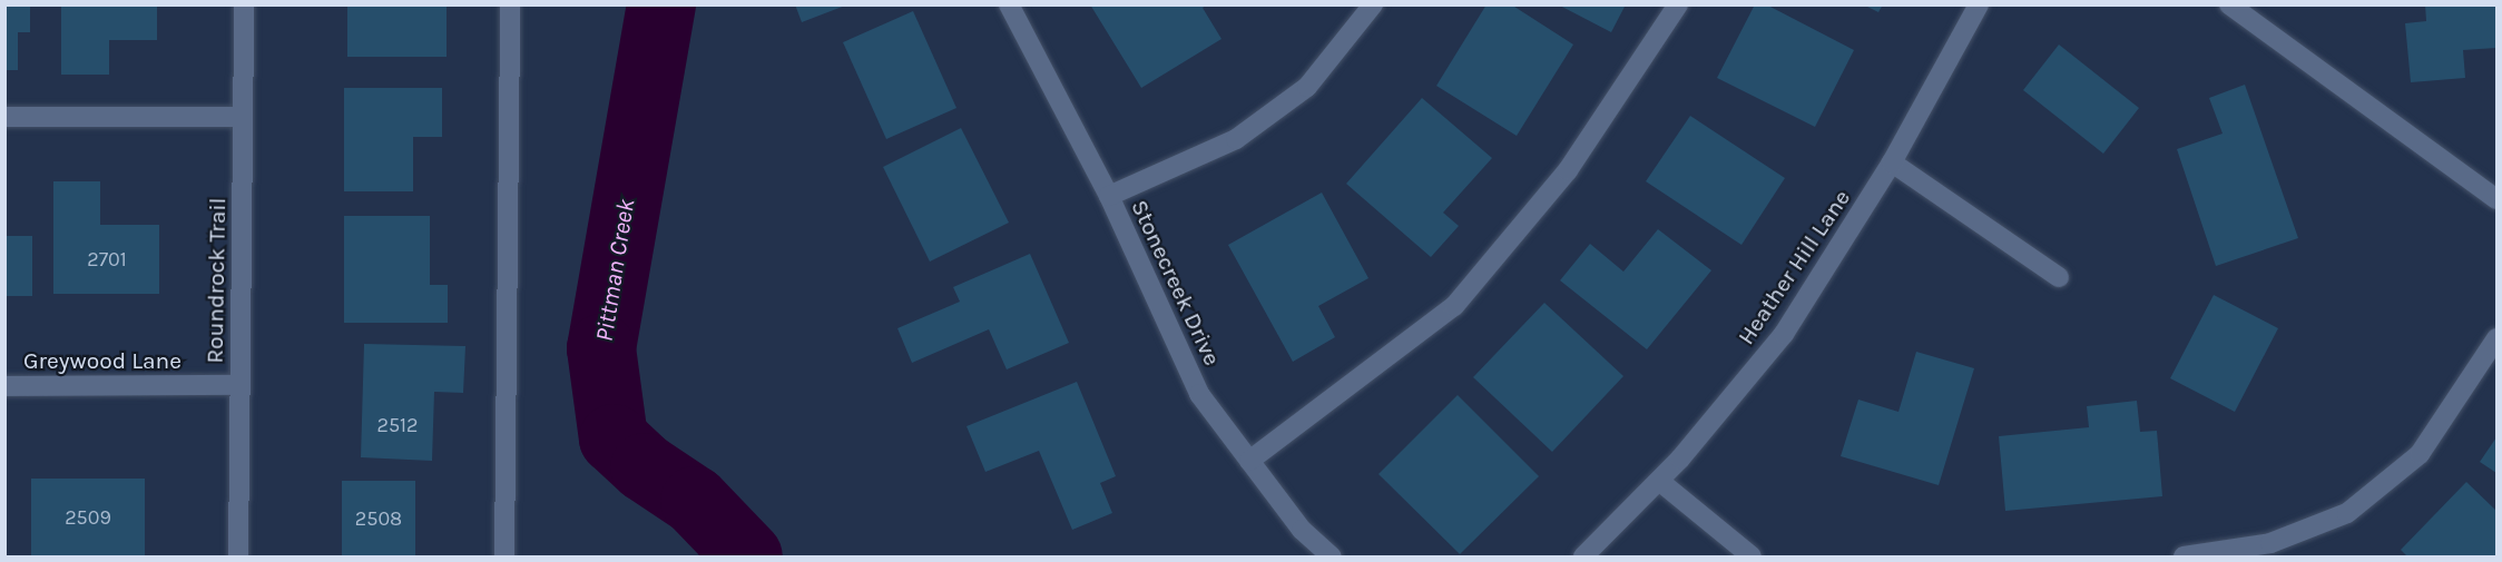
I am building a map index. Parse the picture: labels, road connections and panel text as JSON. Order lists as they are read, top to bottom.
{
  "streets": {
    "street": [
      "Heather Hill Lane",
      "Roundrock Trail",
      "Stonecreek Drive",
      "Greywood Lane"
    ]
  },
  "crossings": [
    ["Roundrock Trail", "Greywood Lane"]
  ],
  "water": ["Pittman Creek"],
  "house_numbers": [
    "2701",
    "2512",
    "2509",
    "2508"
  ]
}
